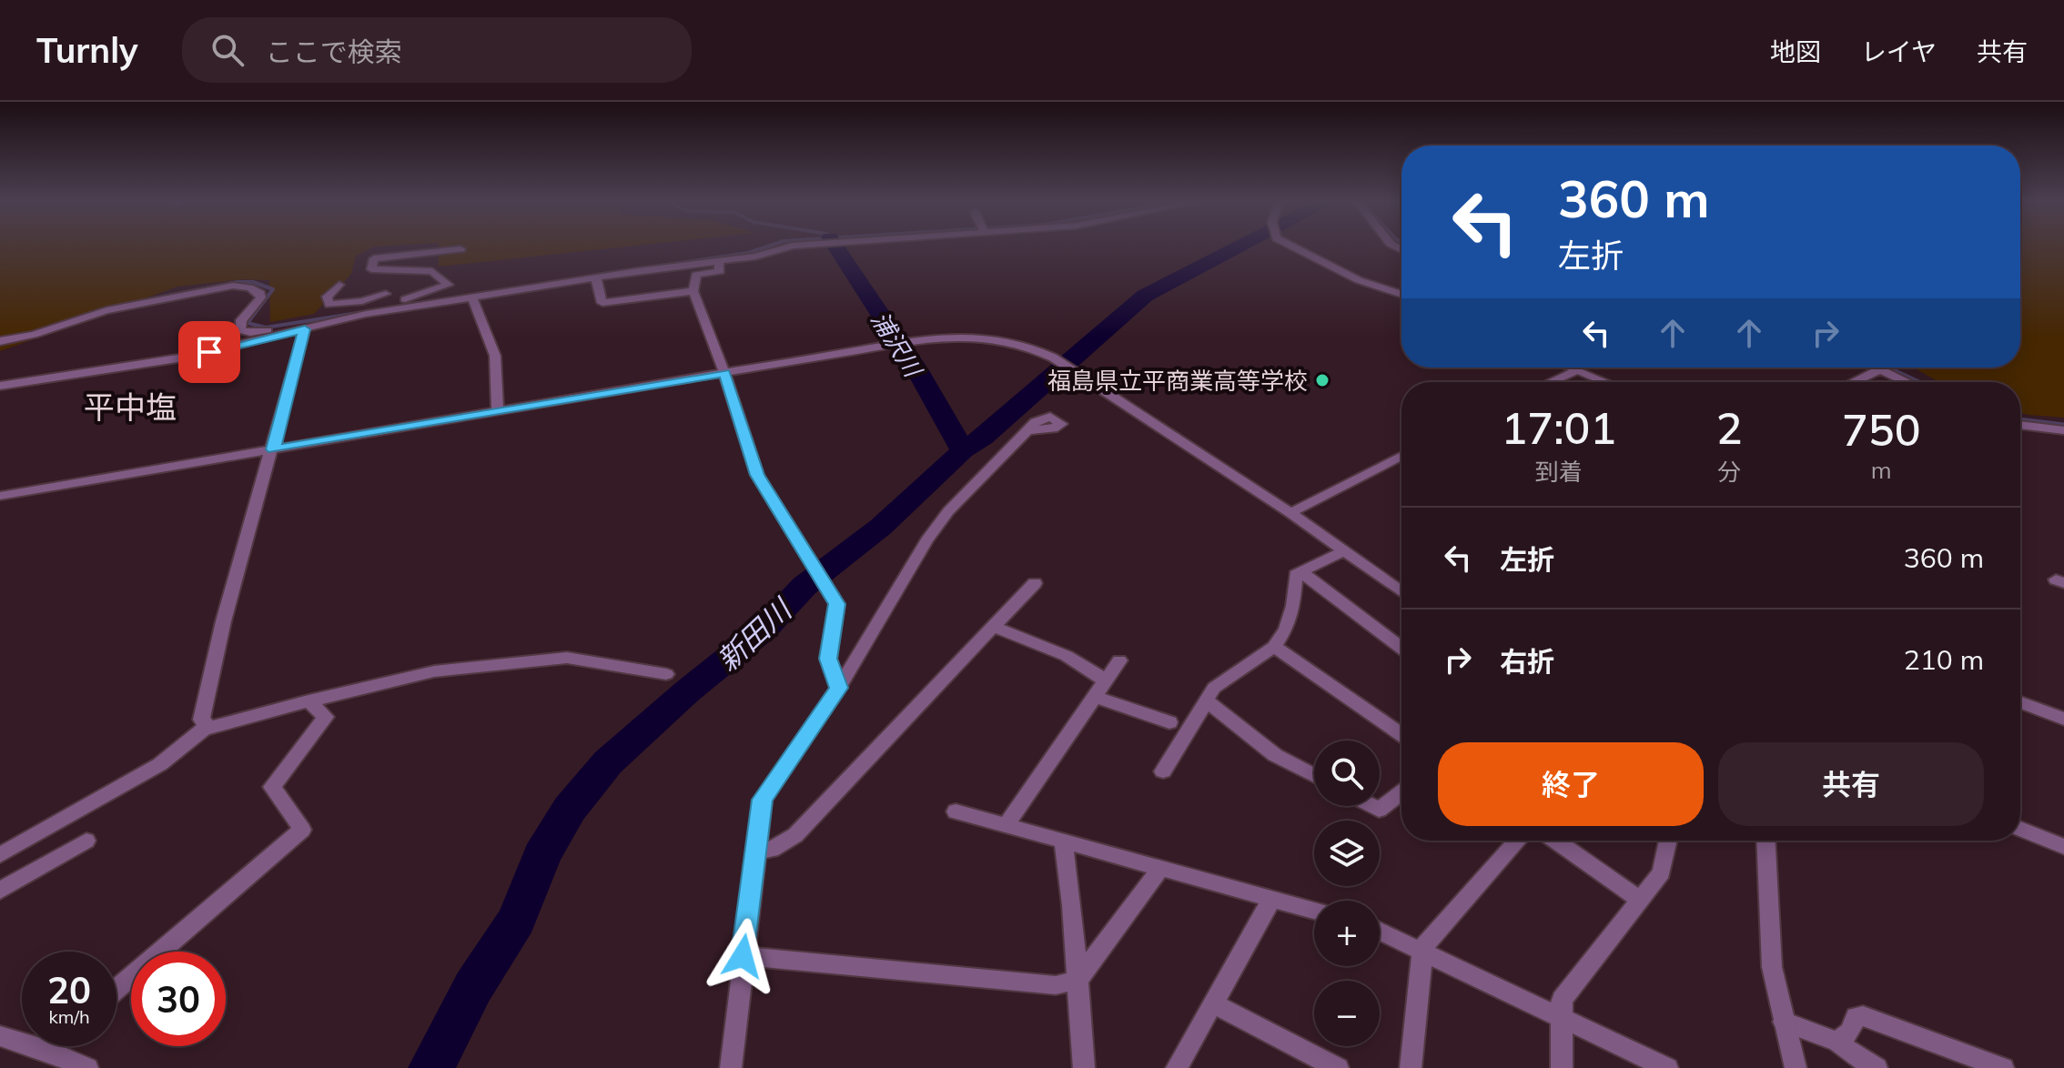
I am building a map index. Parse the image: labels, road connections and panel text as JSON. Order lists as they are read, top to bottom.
{
  "districts": ["平中塩"],
  "water": ["浦沢川", "新田川"],
  "places": ["福島県立平商業高等学校"],
  "page": {
    "header": "Turnly",
    "search": "ここで検索",
    "nav": ["地図", "レイヤ", "共有"],
    "turn": ["360 m", "左折"],
    "eta": [
      "17:01",
      "到着",
      "2",
      "分",
      "750",
      "m"
    ],
    "list": [
      {
        "name": "左折",
        "value": "360 m"
      },
      {
        "name": "右折",
        "value": "210 m"
      }
    ],
    "buttons": ["終了", "共有"],
    "map_buttons": ["+", "−"],
    "speed": "20 km/h",
    "limit": "30"
  }
}
